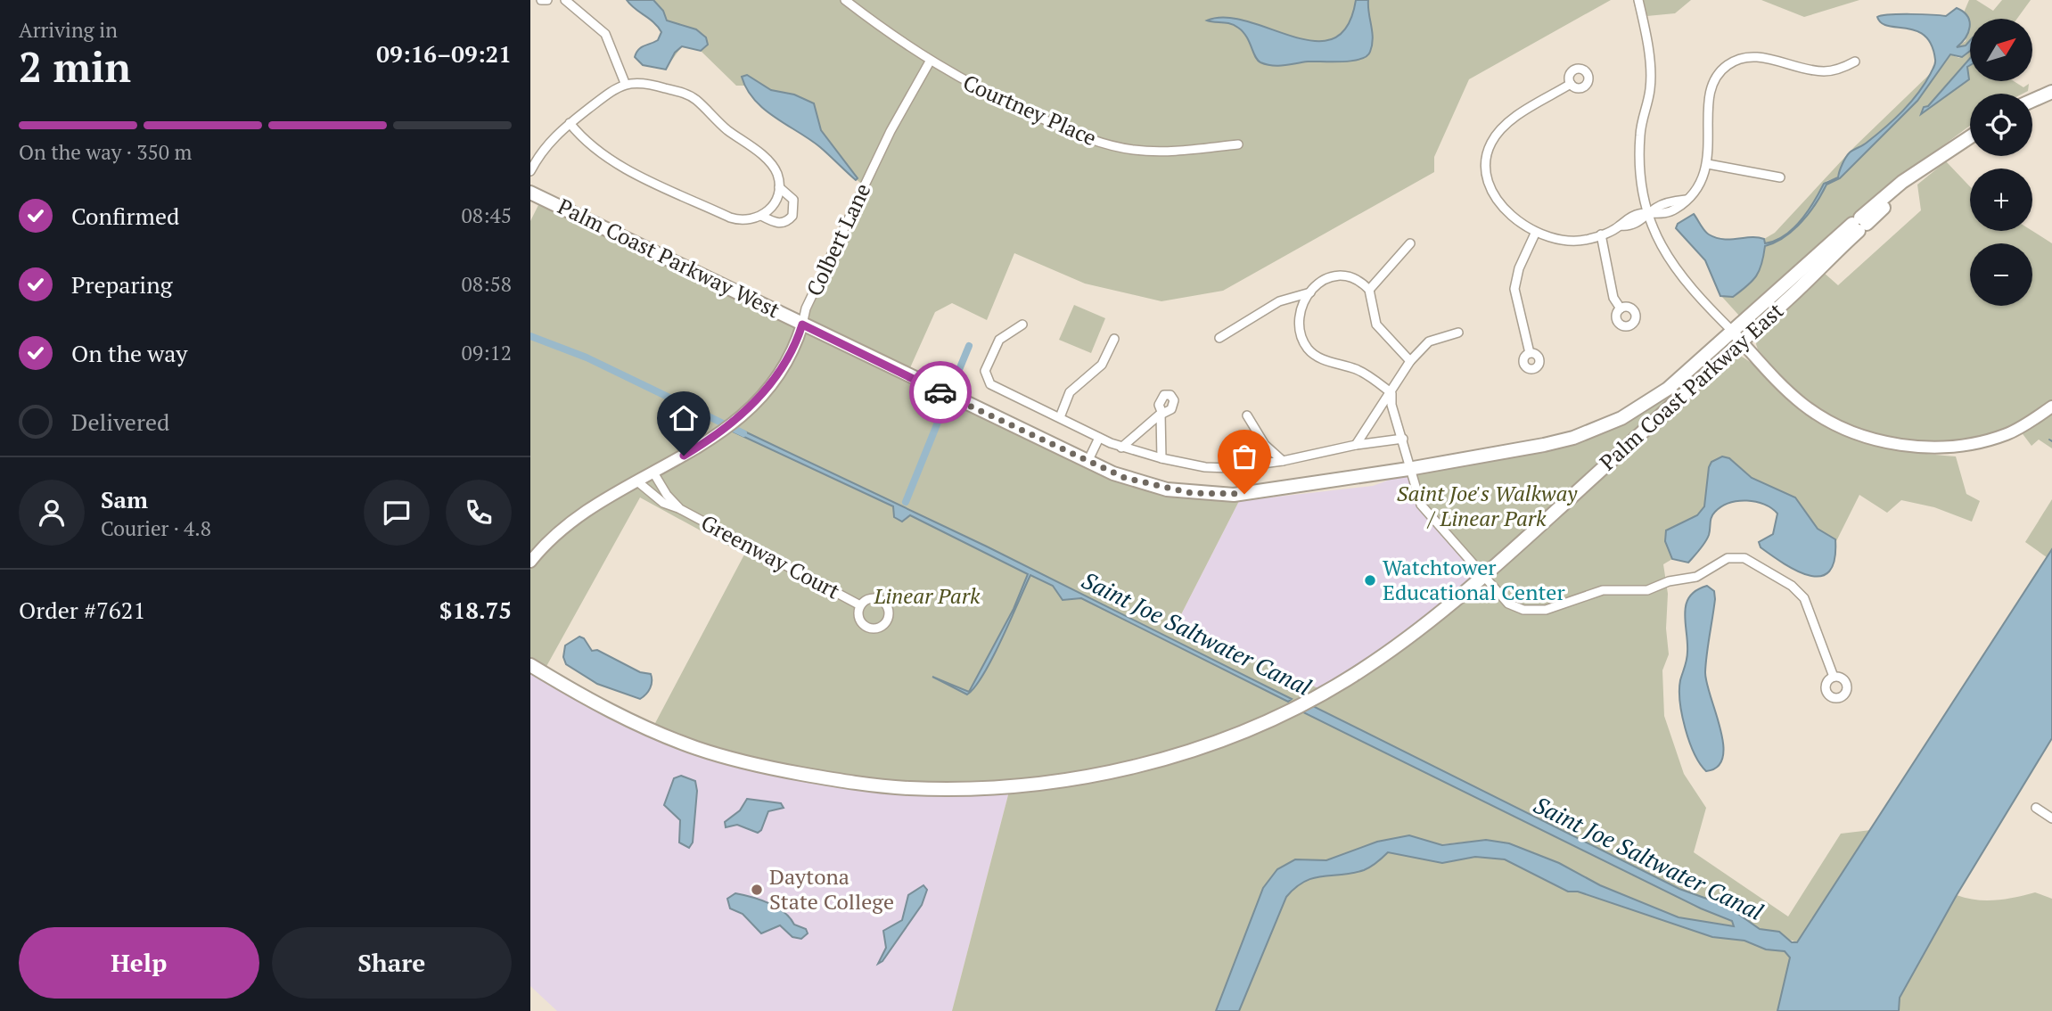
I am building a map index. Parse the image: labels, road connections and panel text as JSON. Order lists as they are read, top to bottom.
{
  "streets": {
    "main road": ["Palm Coast Parkway West", "Palm Coast Parkway East"],
    "street": ["Courtney Place", "Colbert Lane", "Greenway Court"]
  },
  "crossings": [
    ["Courtney Place", "Colbert Lane"],
    ["Colbert Lane", "Palm Coast Parkway West"],
    ["Colbert Lane", "Greenway Court"],
    ["Palm Coast Parkway West", "Palm Coast Parkway East"]
  ],
  "water": ["Saint Joe Saltwater Canal"],
  "parks": ["Saint Joe's Walkway / Linear Park", "Linear Park"],
  "places": ["Watchtower Educational Center", "Daytona State College"],
  "north": "top right",
  "page": {
    "heading": ["2 min", "Arriving in", "09:16–09:21"],
    "panel": [
      "Sam",
      "Courier · 4.8",
      "Order #7621",
      "$18.75"
    ],
    "map_buttons": ["+", "−"],
    "bar": "On the way · 350 m",
    "list": [
      ["Confirmed", "08:45"],
      ["Preparing", "08:58"],
      ["On the way", "09:12"],
      "Delivered"
    ],
    "buttons": ["Help", "Share"]
  }
}
